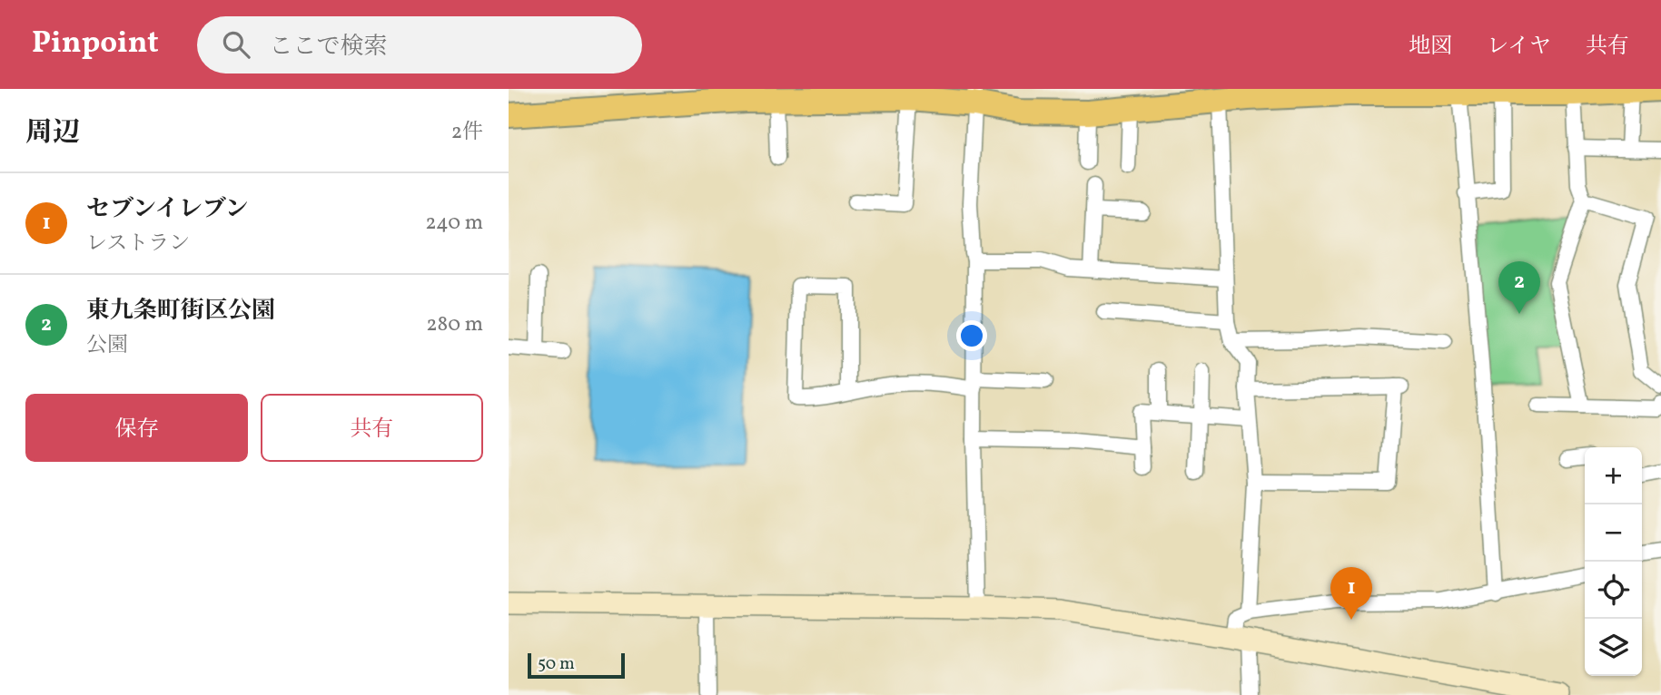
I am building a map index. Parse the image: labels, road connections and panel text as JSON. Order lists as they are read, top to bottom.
{
  "scale_bar": "50 m",
  "page": {
    "header": "Pinpoint",
    "search": "ここで検索",
    "nav": ["地図", "レイヤ", "共有"],
    "heading": ["周辺", "2件"],
    "list": [
      {
        "mark": "1",
        "name": "セブンイレブン",
        "note": "レストラン",
        "value": "240 m"
      },
      {
        "mark": "2",
        "name": "東九条町街区公園",
        "note": "公園",
        "value": "280 m"
      }
    ],
    "pins": ["2", "1"],
    "buttons": ["保存", "共有"],
    "map_buttons": ["+", "−"],
    "scale": "50 m"
  }
}
